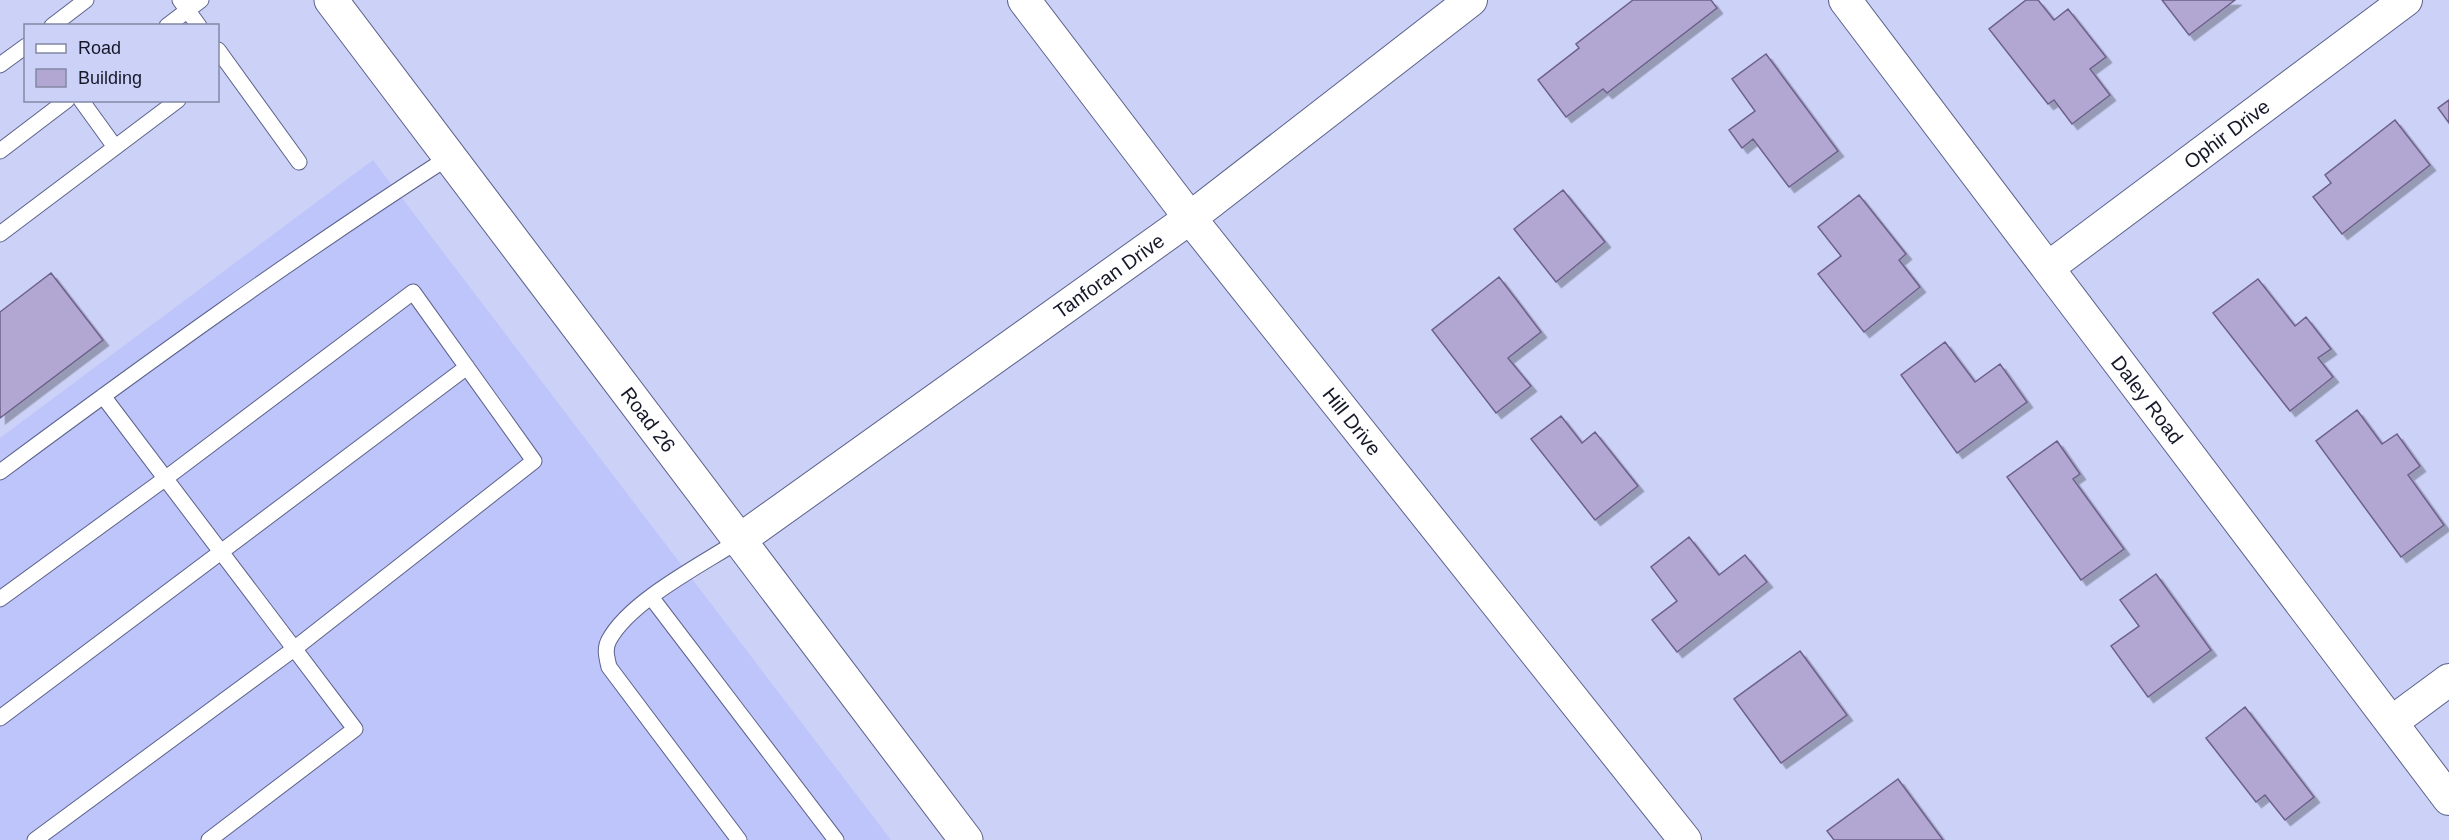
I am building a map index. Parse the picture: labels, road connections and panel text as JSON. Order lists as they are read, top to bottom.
{
  "streets": {
    "street": [
      "Ophir Drive",
      "Tanforan Drive",
      "Daley Road",
      "Road 26",
      "Hill Drive"
    ]
  },
  "crossings": [
    ["Ophir Drive", "Daley Road"],
    ["Tanforan Drive", "Road 26"],
    ["Tanforan Drive", "Hill Drive"]
  ],
  "legend": ["Road", "Building"]
}
